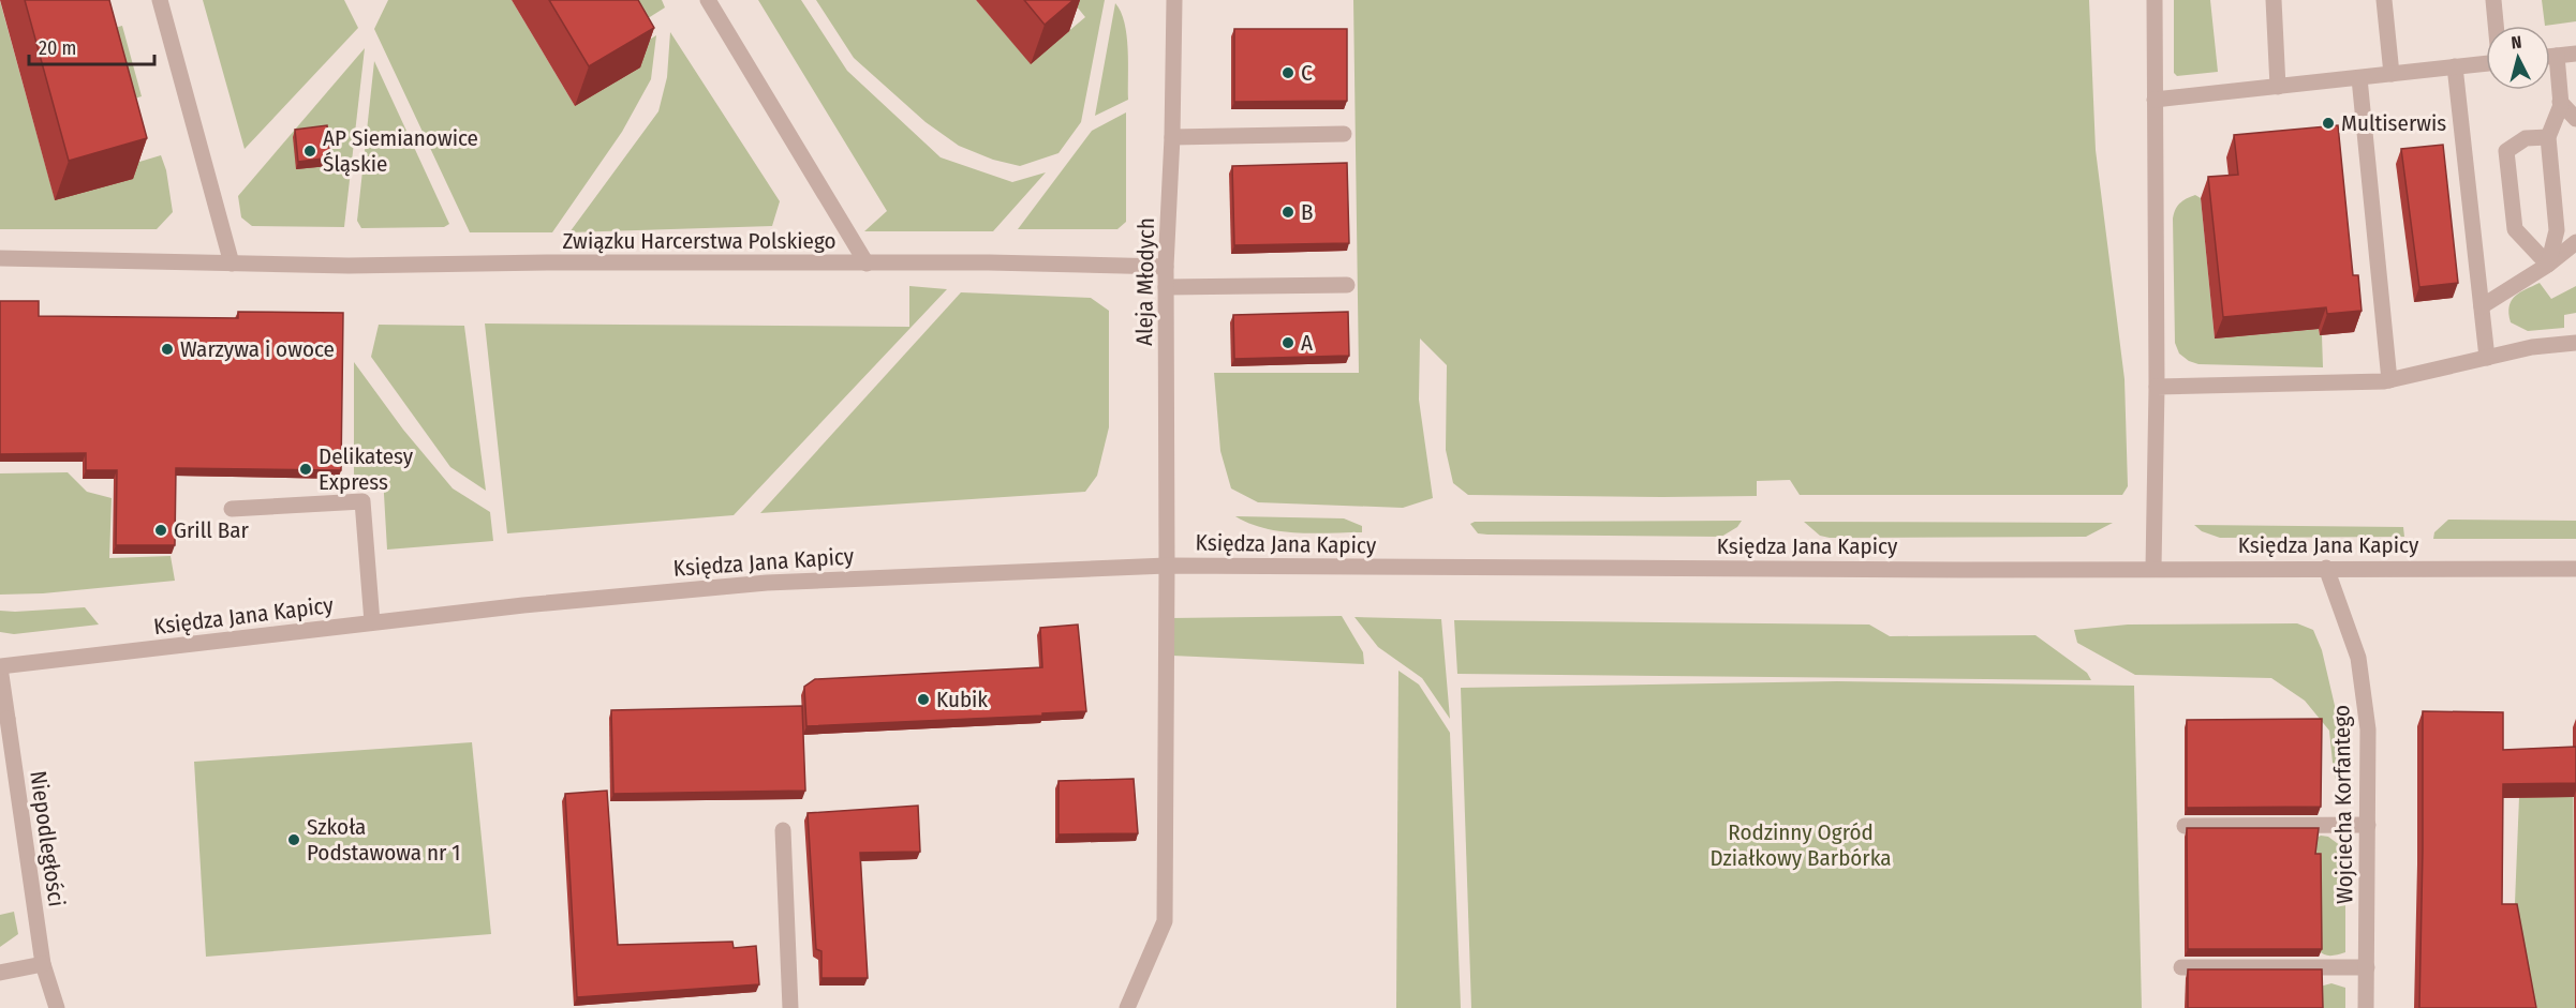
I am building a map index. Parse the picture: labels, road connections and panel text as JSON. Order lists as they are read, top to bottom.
{
  "streets": {
    "street": [
      "Związku Harcerstwa Polskiego",
      "Aleja Młodych",
      "Księdza Jana Kapicy",
      "Wojciecha Korfantego",
      "Niepodległości"
    ]
  },
  "crossings": [
    ["Związku Harcerstwa Polskiego", "Aleja Młodych"],
    ["Aleja Młodych", "Księdza Jana Kapicy"],
    ["Księdza Jana Kapicy", "Wojciecha Korfantego"],
    ["Księdza Jana Kapicy", "Niepodległości"]
  ],
  "parks": ["Rodzinny Ogród Działkowy Barbórka"],
  "places": [
    "C",
    "Multiserwis",
    "AP Siemianowice Śląskie",
    "B",
    "A",
    "Warzywa i owoce",
    "Delikatesy Express",
    "Grill Bar",
    "Kubik",
    "Szkoła Podstawowa nr 1"
  ],
  "scale_bar": "20 m",
  "north": "top"
}
